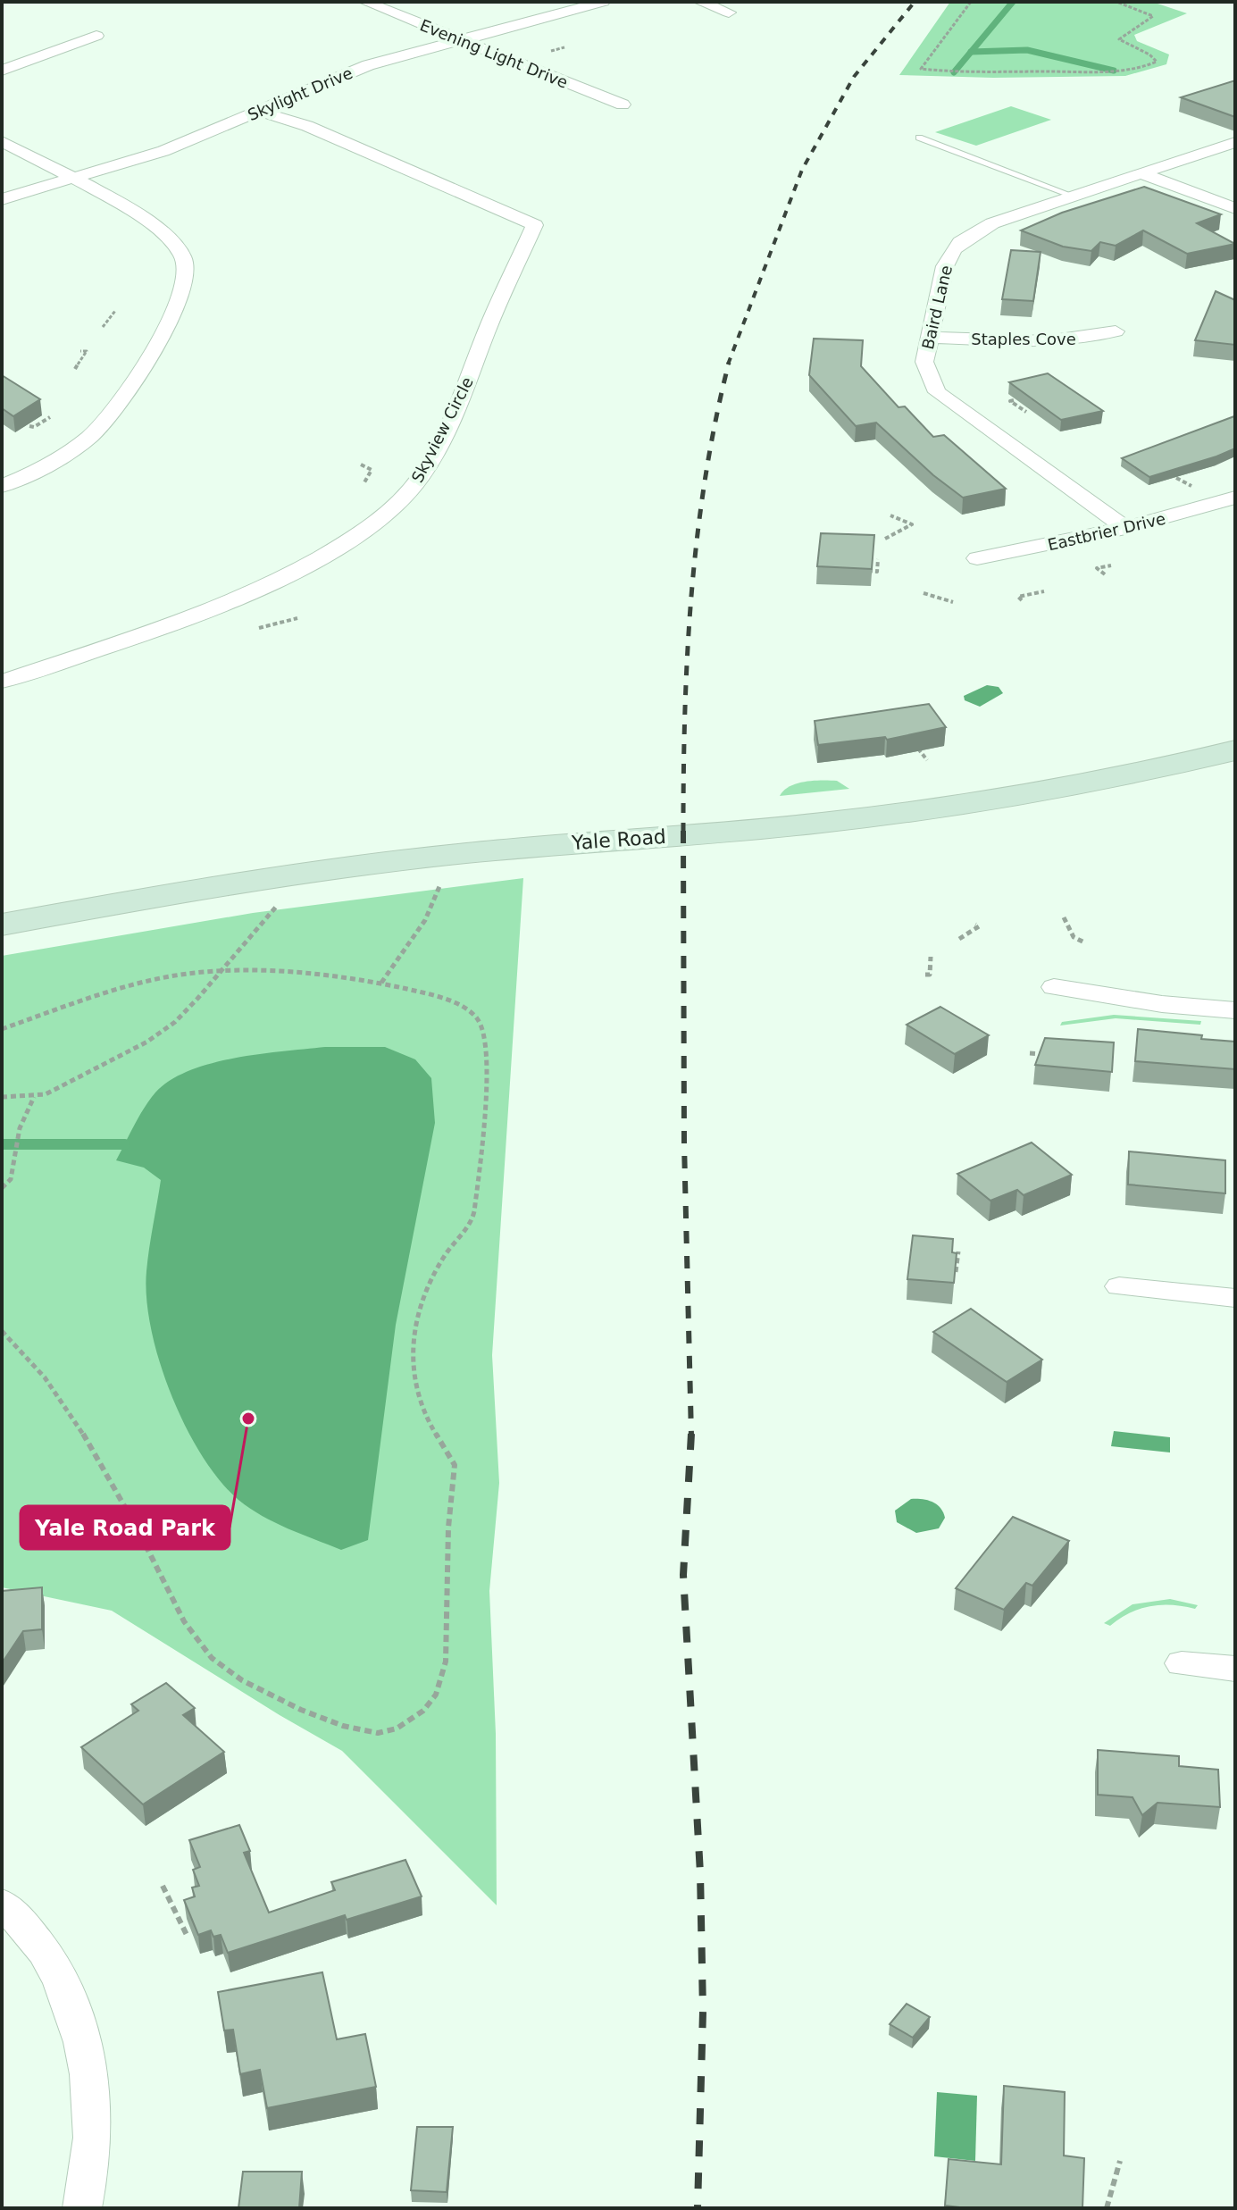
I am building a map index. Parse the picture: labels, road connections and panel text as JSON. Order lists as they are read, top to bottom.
{
  "streets": {
    "main road": ["Yale Road"],
    "street": [
      "Evening Light Drive",
      "Skylight Drive",
      "Baird Lane",
      "Staples Cove",
      "Skyview Circle",
      "Eastbrier Drive"
    ]
  },
  "crossings": [
    ["Evening Light Drive", "Skylight Drive"],
    ["Skylight Drive", "Skyview Circle"],
    ["Baird Lane", "Staples Cove"],
    ["Baird Lane", "Eastbrier Drive"]
  ],
  "places": ["Yale Road Park"]
}
